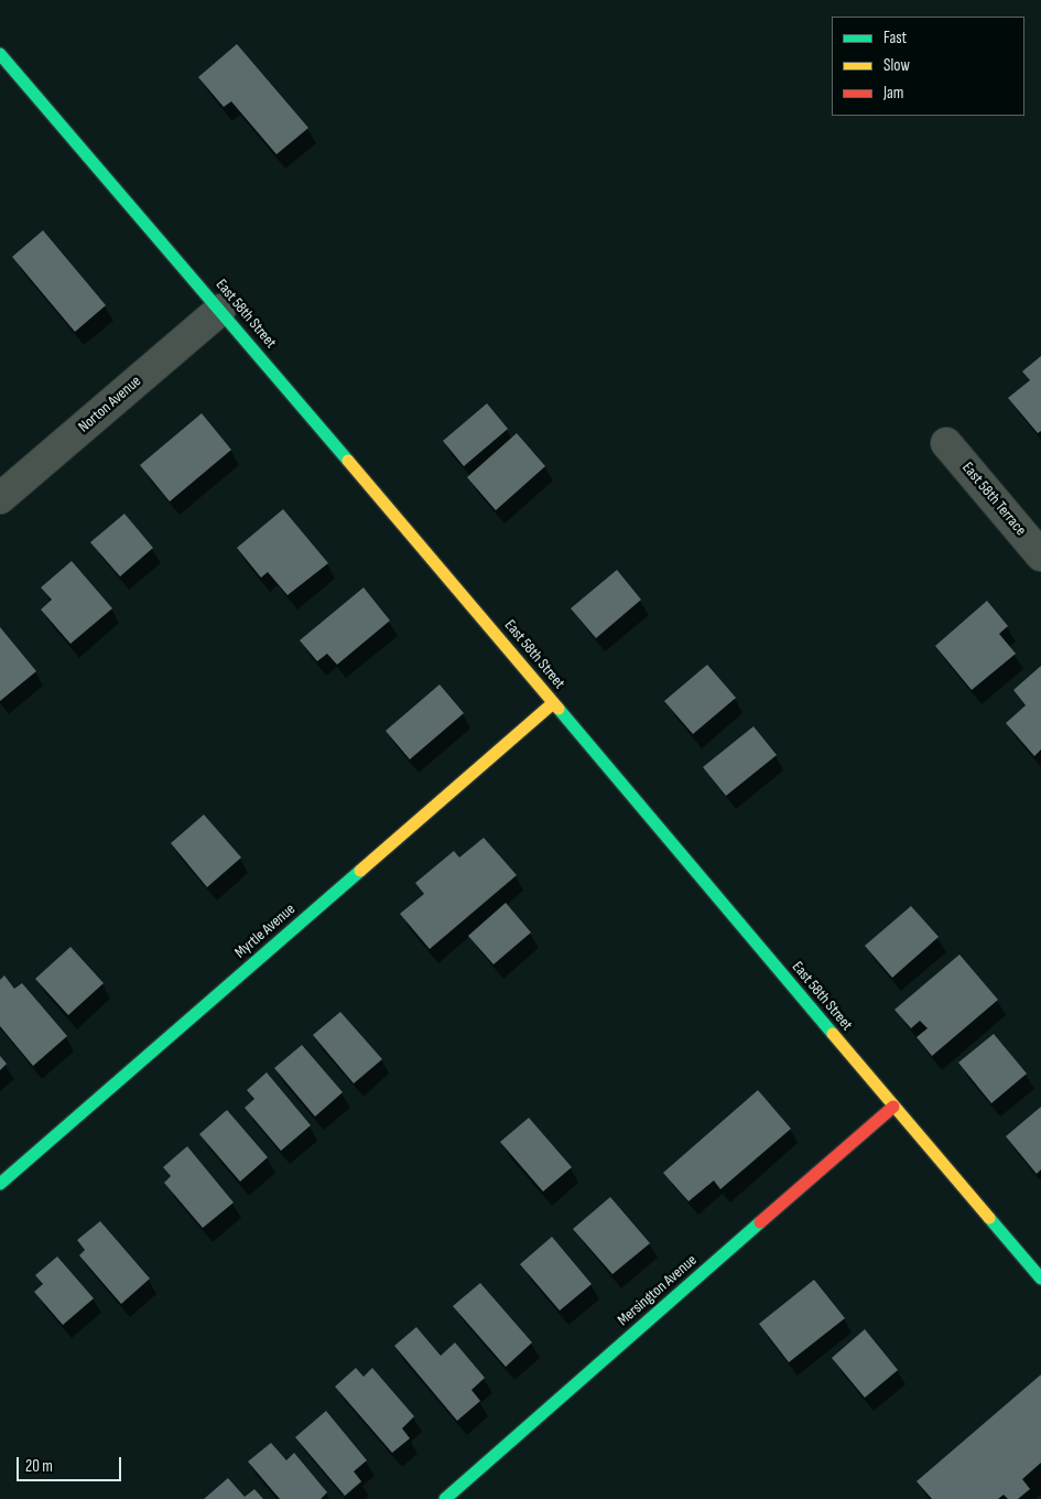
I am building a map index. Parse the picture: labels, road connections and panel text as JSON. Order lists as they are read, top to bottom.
{
  "streets": {
    "street": [
      "East 58th Street",
      "Norton Avenue",
      "East 58th Terrace",
      "Myrtle Avenue",
      "Mersington Avenue"
    ]
  },
  "crossings": [
    ["East 58th Street", "Norton Avenue"],
    ["East 58th Street", "Myrtle Avenue"],
    ["East 58th Street", "Mersington Avenue"]
  ],
  "legend": ["Fast", "Slow", "Jam"],
  "scale_bar": "20 m"
}
